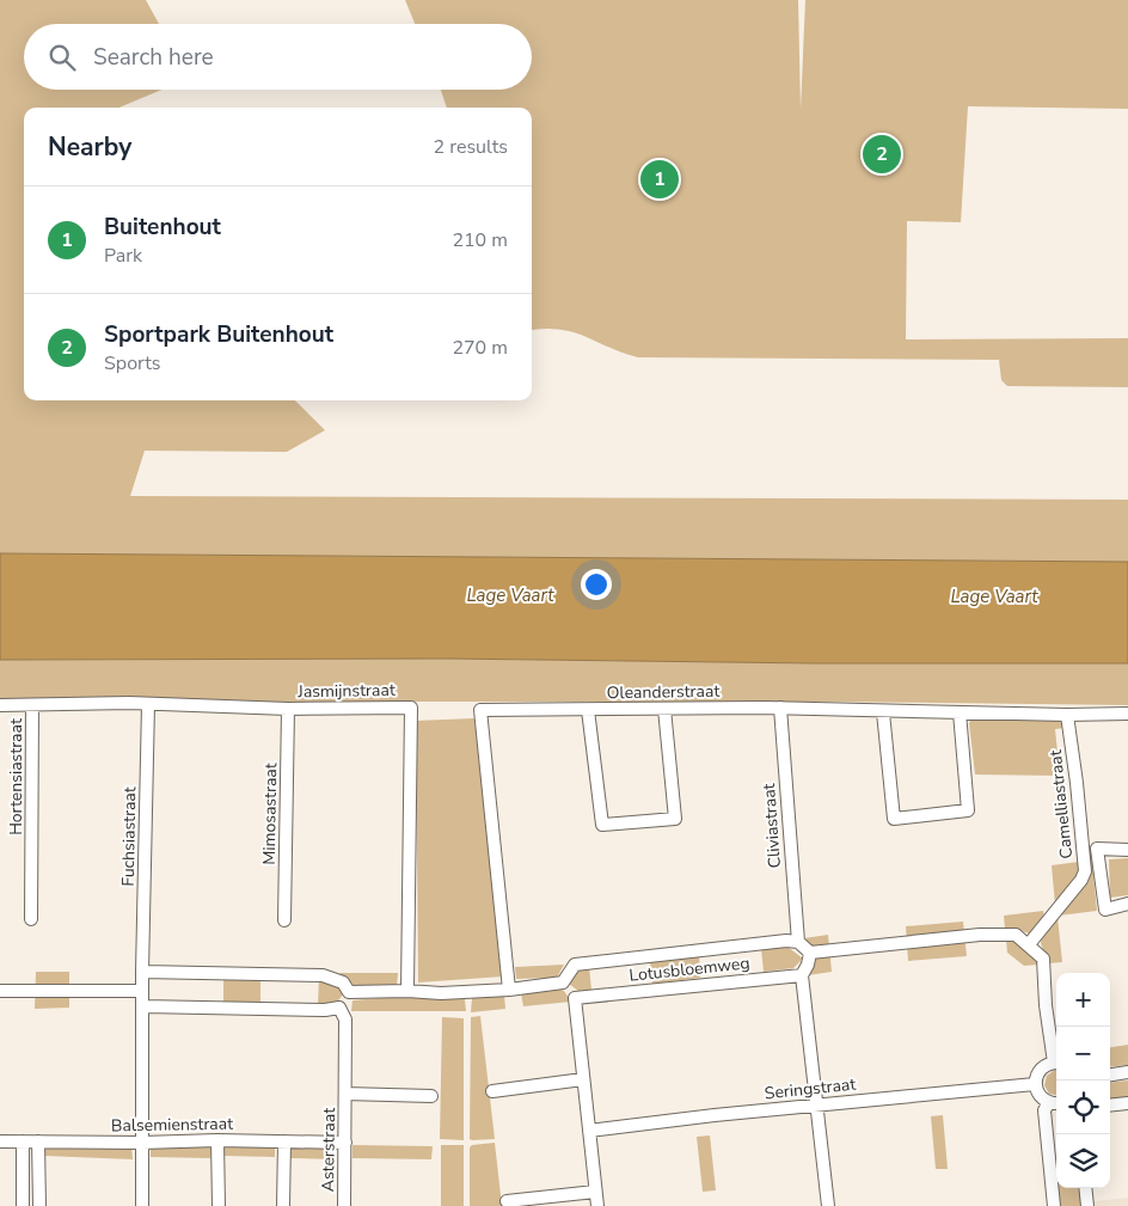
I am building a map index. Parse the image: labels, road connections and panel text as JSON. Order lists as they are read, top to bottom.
{
  "streets": {
    "street": [
      "Jasmijnstraat",
      "Oleanderstraat",
      "Hortensiastraat",
      "Camelliastraat",
      "Mimosastraat",
      "Cliviastraat",
      "Fuchsiastraat",
      "Lotusbloemweg",
      "Seringstraat",
      "Balsemienstraat",
      "Asterstraat"
    ]
  },
  "crossings": [
    ["Jasmijnstraat", "Hortensiastraat"],
    ["Jasmijnstraat", "Mimosastraat"],
    ["Jasmijnstraat", "Fuchsiastraat"],
    ["Oleanderstraat", "Camelliastraat"],
    ["Oleanderstraat", "Cliviastraat"],
    ["Cliviastraat", "Lotusbloemweg"],
    ["Balsemienstraat", "Asterstraat"]
  ],
  "water": ["Lage Vaart"],
  "page": {
    "search": "Search here",
    "heading": ["Nearby", "2 results"],
    "pins": ["2", "1"],
    "list": [
      {
        "mark": "1",
        "name": "Buitenhout",
        "note": "Park",
        "value": "210 m"
      },
      {
        "mark": "2",
        "name": "Sportpark Buitenhout",
        "note": "Sports",
        "value": "270 m"
      }
    ],
    "map_buttons": ["+", "−"]
  }
}
